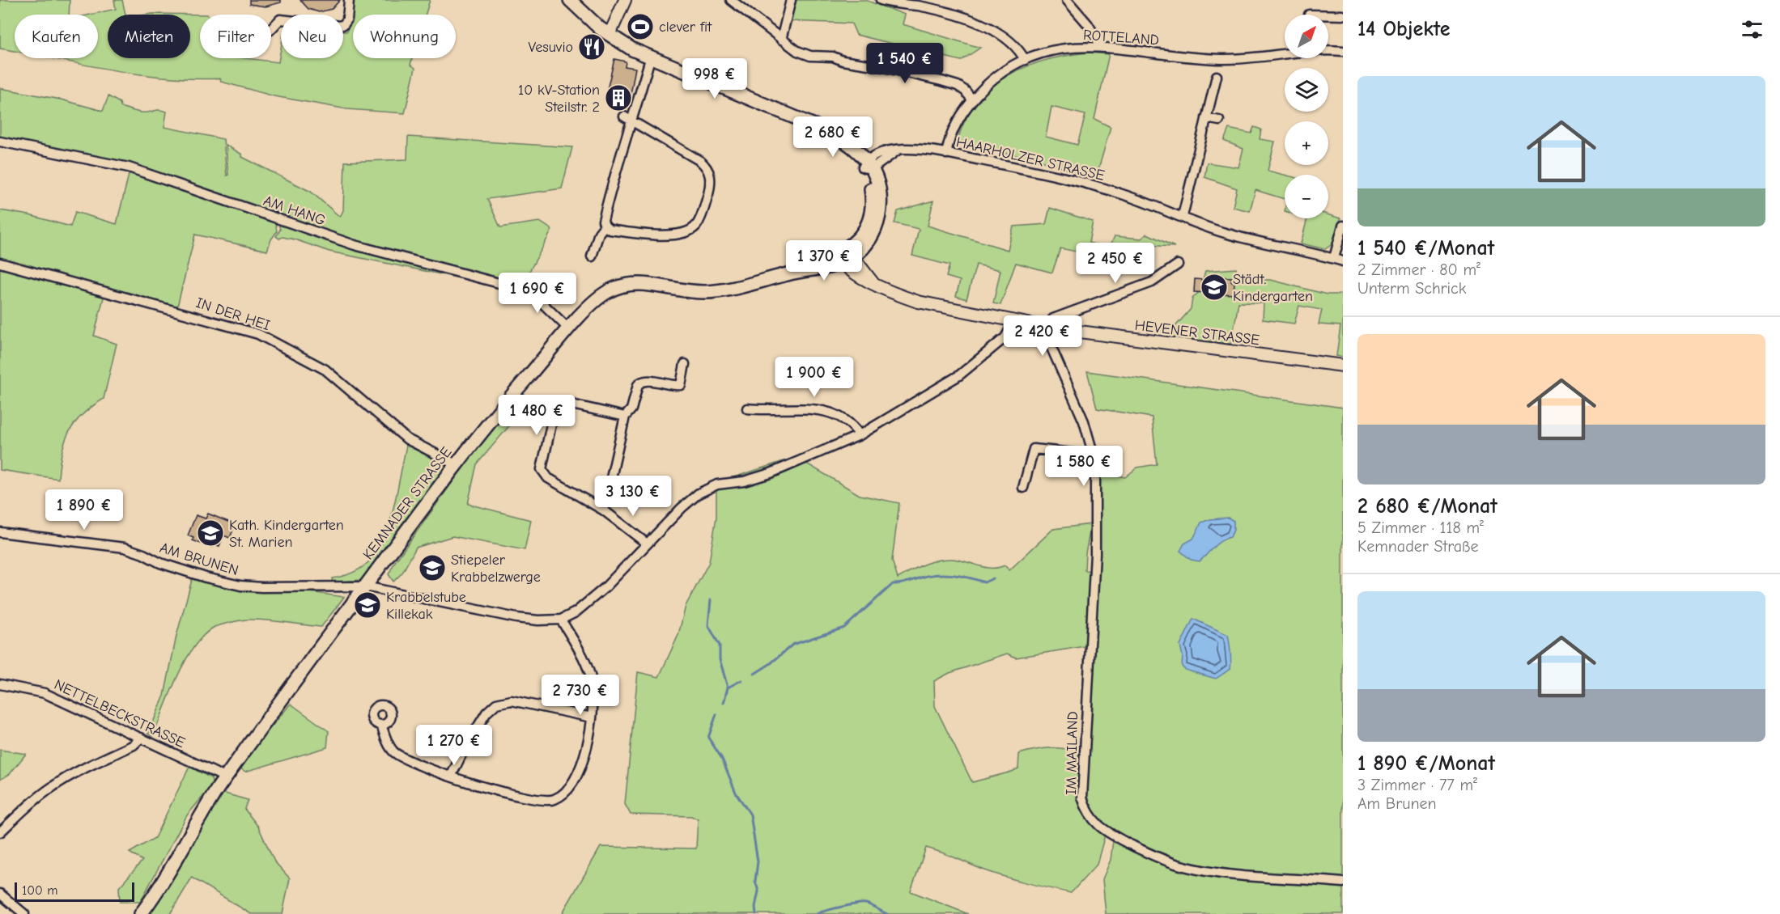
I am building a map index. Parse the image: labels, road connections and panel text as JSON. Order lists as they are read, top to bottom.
{
  "streets": {
    "main road": ["KEMNADER STRASSE"],
    "street": [
      "ROTTELAND",
      "HAARHOLZER STRASSE",
      "AM HANG",
      "IN DER HEI",
      "HEVENER STRASSE",
      "AM BRUNEN",
      "NETTELBECKSTRASSE",
      "IM MAILAND"
    ]
  },
  "crossings": [
    ["ROTTELAND", "HAARHOLZER STRASSE"],
    ["AM HANG", "KEMNADER STRASSE"],
    ["IN DER HEI", "KEMNADER STRASSE"],
    ["HEVENER STRASSE", "KEMNADER STRASSE"],
    ["HEVENER STRASSE", "IM MAILAND"],
    ["KEMNADER STRASSE", "AM BRUNEN"],
    ["KEMNADER STRASSE", "NETTELBECKSTRASSE"]
  ],
  "places": {
    "sports": ["clever fit"],
    "restaurant": ["Vesuvio"],
    "building": ["10 kV-Station Steilstr. 2"],
    "school or university": [
      "Städt. Kindergarten",
      "Kath. Kindergarten St. Marien",
      "Stiepeler Krabbelzwerge",
      "Krabbelstube Killekak"
    ]
  },
  "scale_bar": "100 m",
  "north": "top right",
  "page": {
    "heading": "14 Objekte",
    "map_buttons": ["+", "−"],
    "chip": [
      "Kaufen",
      "Mieten",
      "Filter",
      "Neu",
      "Wohnung"
    ],
    "price": [
      "1 540 €",
      "998 €",
      "2 680 €",
      "1 370 €",
      "2 450 €",
      "1 690 €",
      "2 420 €",
      "1 900 €",
      "1 480 €",
      "1 580 €",
      "3 130 €",
      "1 890 €",
      "2 730 €",
      "1 270 €"
    ],
    "list": [
      {
        "name": "1 540 €/Monat",
        "note": "2 Zimmer · 80 m² · Unterm Schrick"
      },
      {
        "name": "2 680 €/Monat",
        "note": "5 Zimmer · 118 m² · Kemnader Straße"
      },
      {
        "name": "1 890 €/Monat",
        "note": "3 Zimmer · 77 m² · Am Brunen"
      }
    ],
    "scale": "100 m"
  }
}
